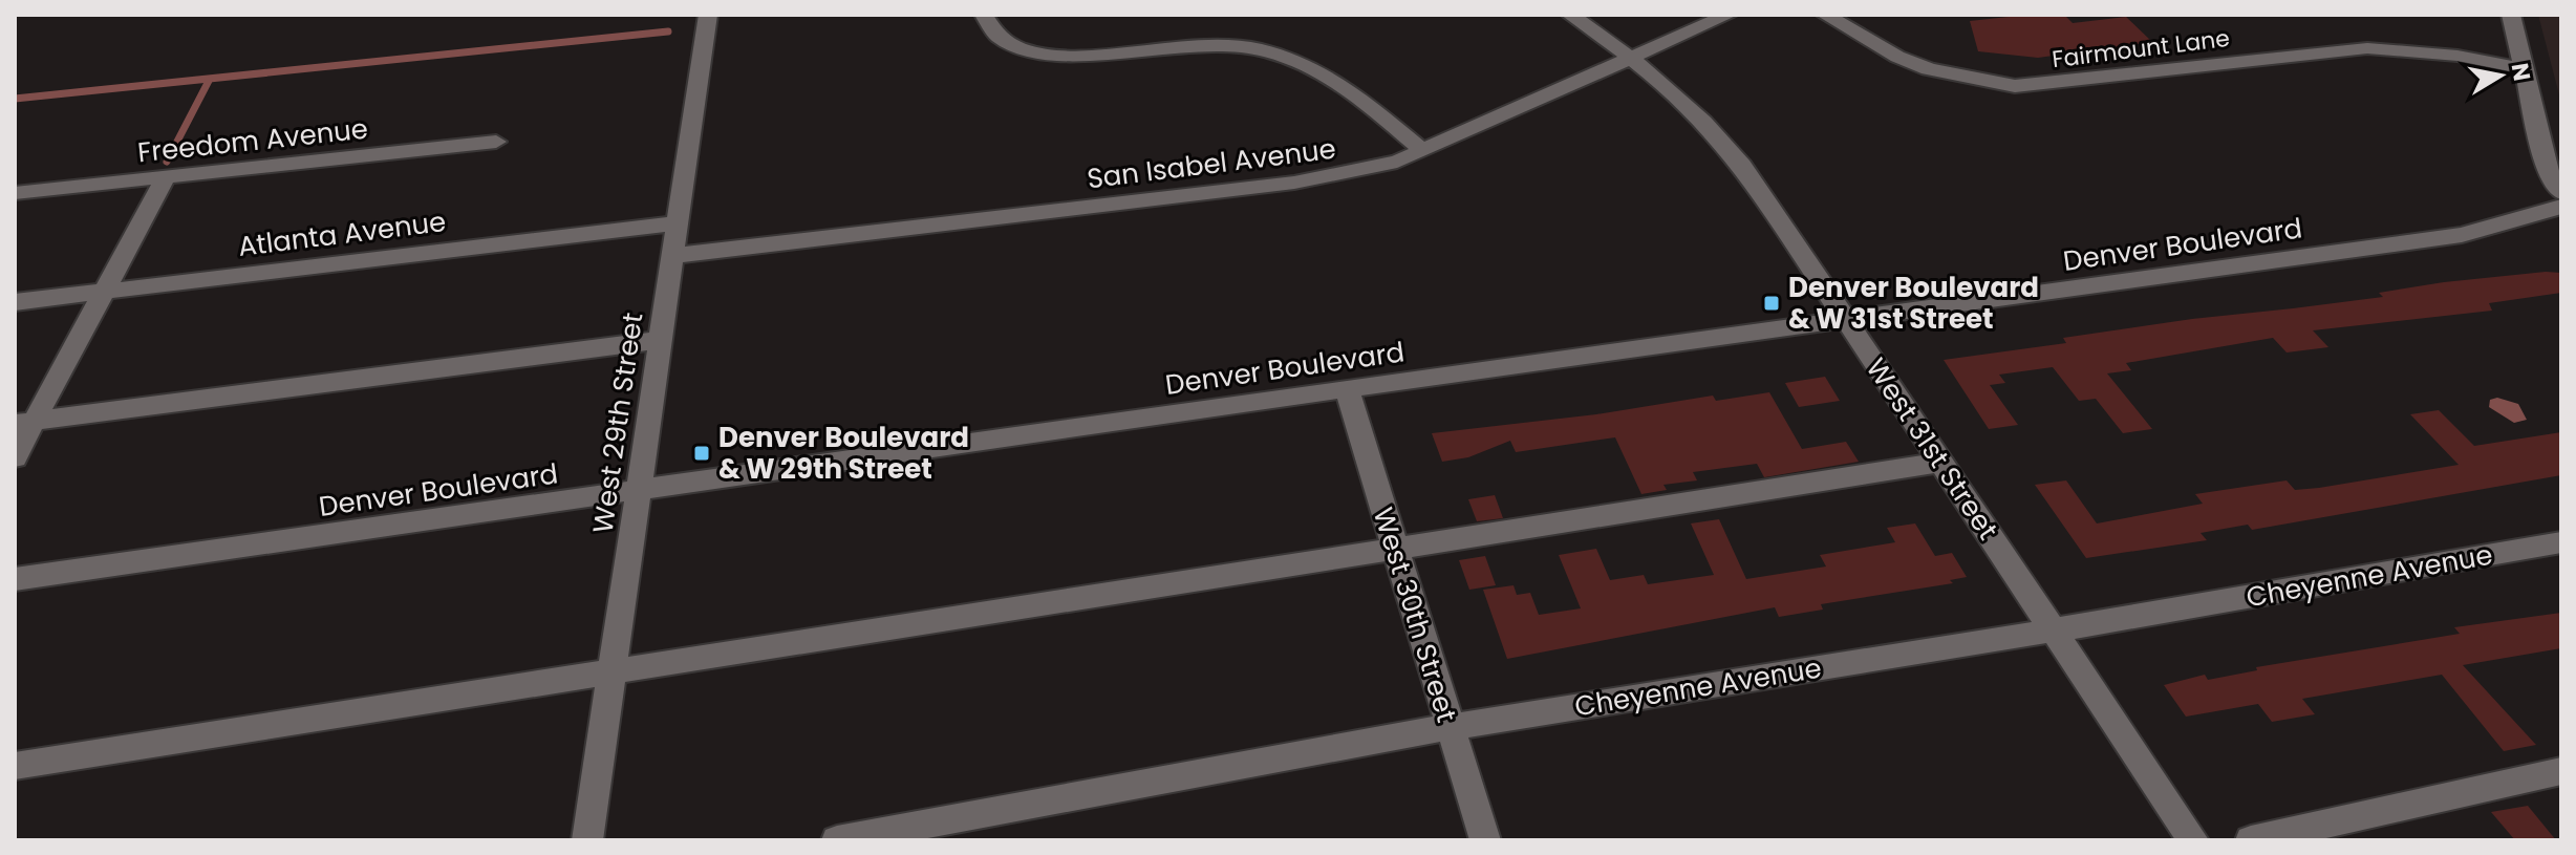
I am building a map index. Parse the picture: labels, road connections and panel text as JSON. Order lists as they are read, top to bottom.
{
  "streets": {
    "street": [
      "Fairmount Lane",
      "Freedom Avenue",
      "San Isabel Avenue",
      "Atlanta Avenue",
      "Denver Boulevard",
      "West 29th Street",
      "West 31st Street",
      "Cheyenne Avenue",
      "West 30th Street"
    ]
  },
  "crossings": [
    ["San Isabel Avenue", "West 29th Street"],
    ["San Isabel Avenue", "West 31st Street"],
    ["Atlanta Avenue", "West 29th Street"],
    ["Denver Boulevard", "West 29th Street"],
    ["Denver Boulevard", "West 31st Street"],
    ["Denver Boulevard", "West 30th Street"],
    ["West 31st Street", "Cheyenne Avenue"],
    ["Cheyenne Avenue", "West 30th Street"]
  ],
  "places": {
    "transit": ["Denver Boulevard & W 31st Street", "Denver Boulevard & W 29th Street"]
  },
  "north": "right"
}
